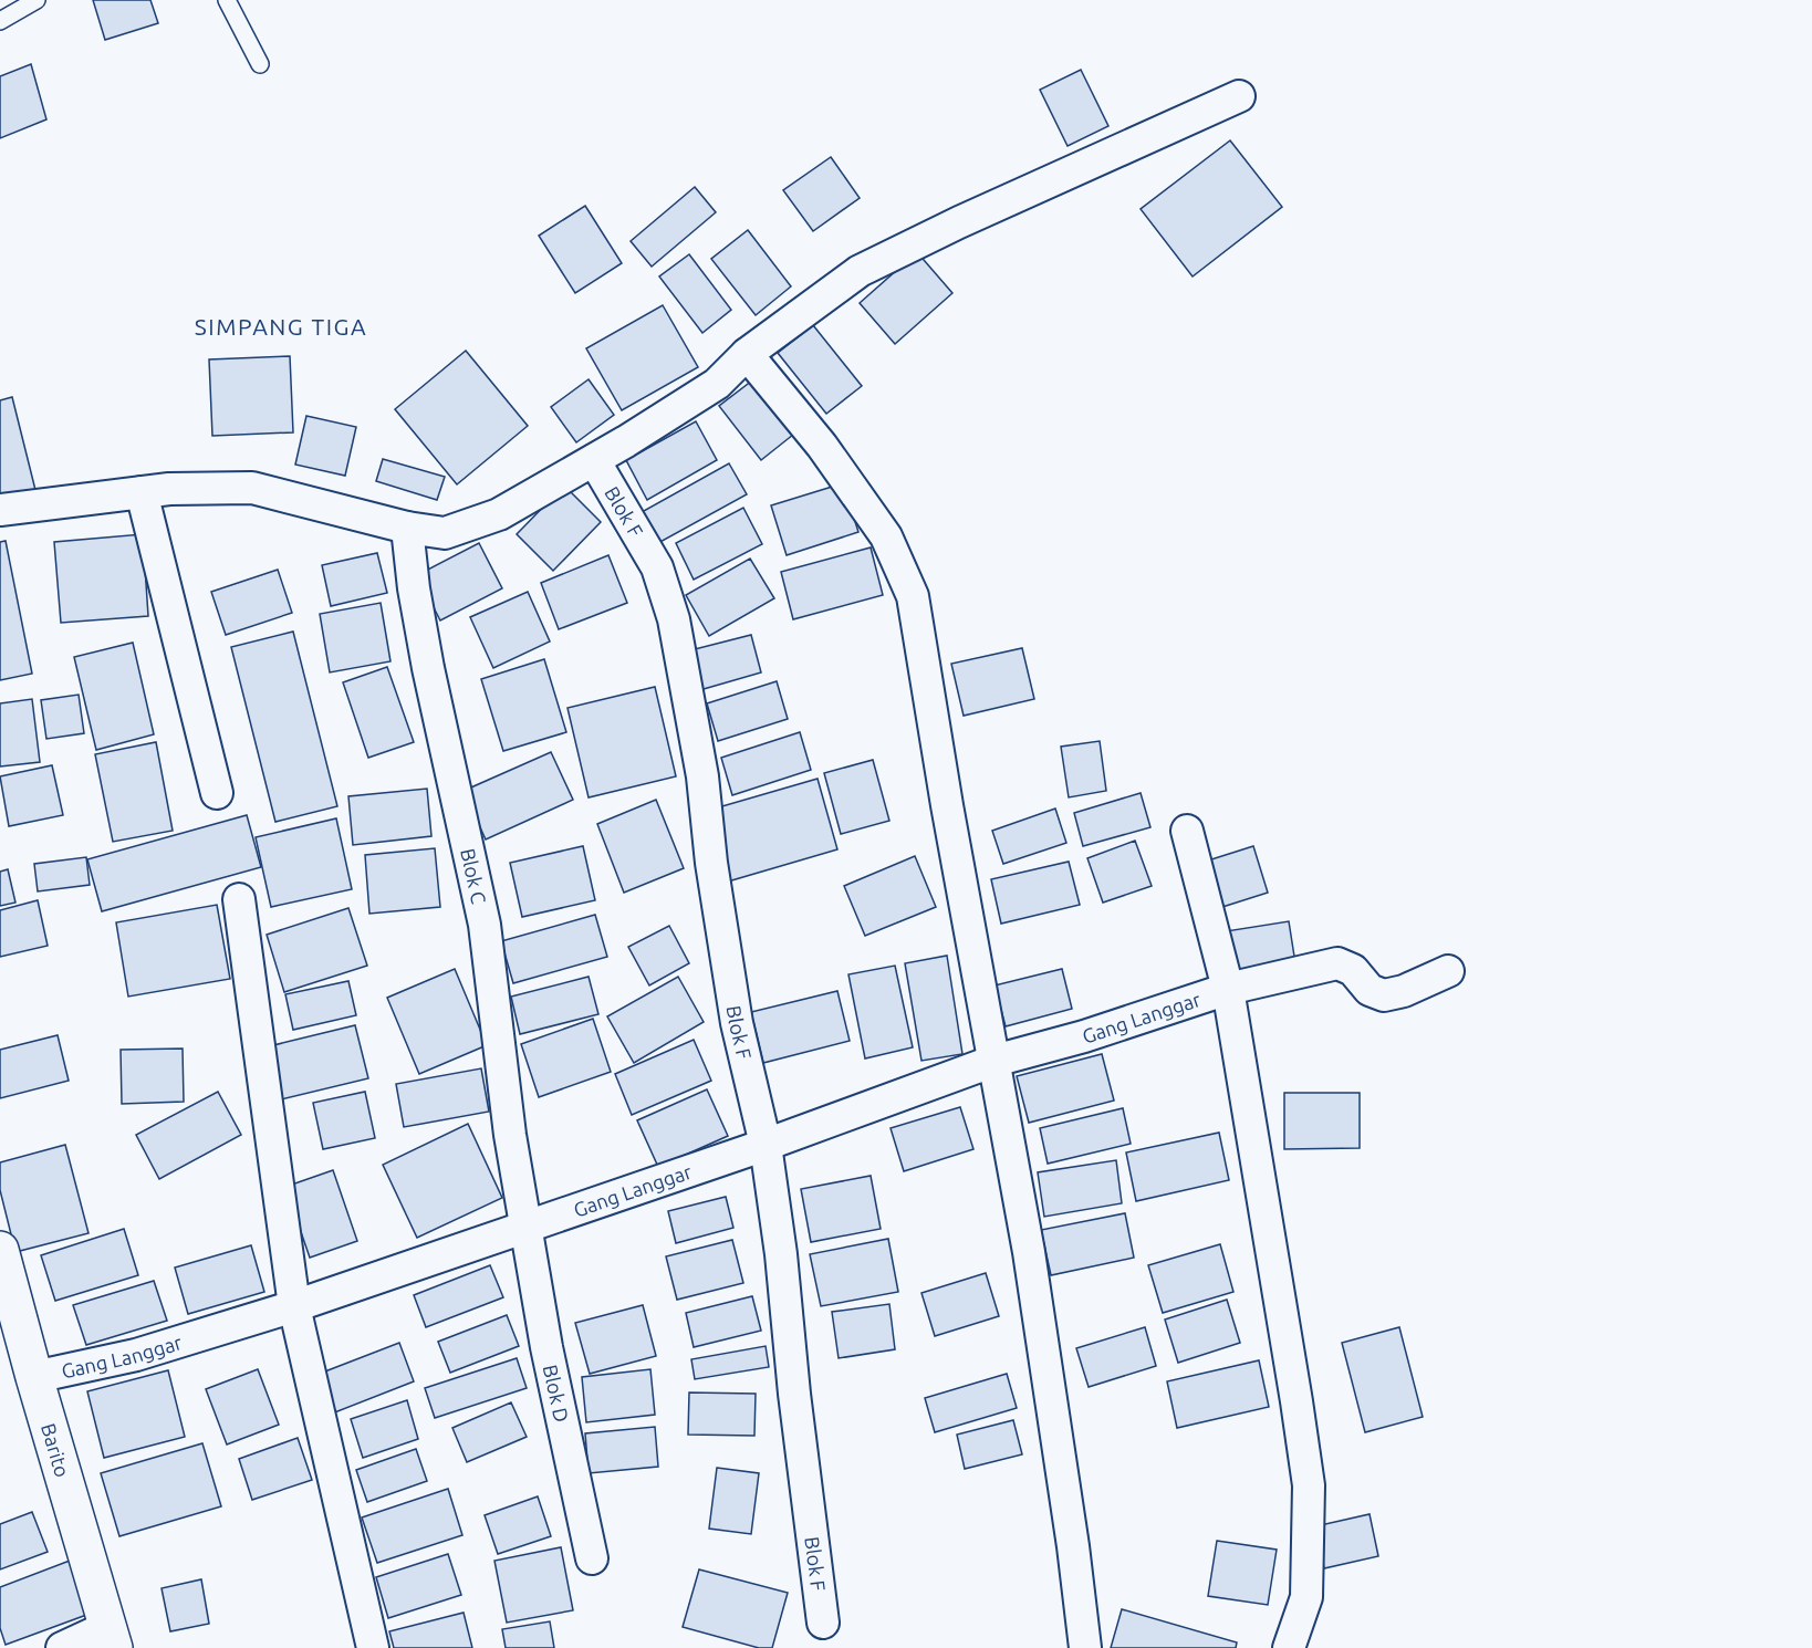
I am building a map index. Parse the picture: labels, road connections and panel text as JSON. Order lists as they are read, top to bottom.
{
  "streets": {
    "street": [
      "Blok F",
      "Blok C",
      "Gang Langgar",
      "Blok D",
      "Barito"
    ]
  },
  "crossings": [
    ["Blok F", "Gang Langgar"],
    ["Blok C", "Gang Langgar"],
    ["Blok C", "Blok D"],
    ["Gang Langgar", "Blok D"],
    ["Gang Langgar", "Barito"]
  ],
  "districts": ["SIMPANG TIGA"]
}
